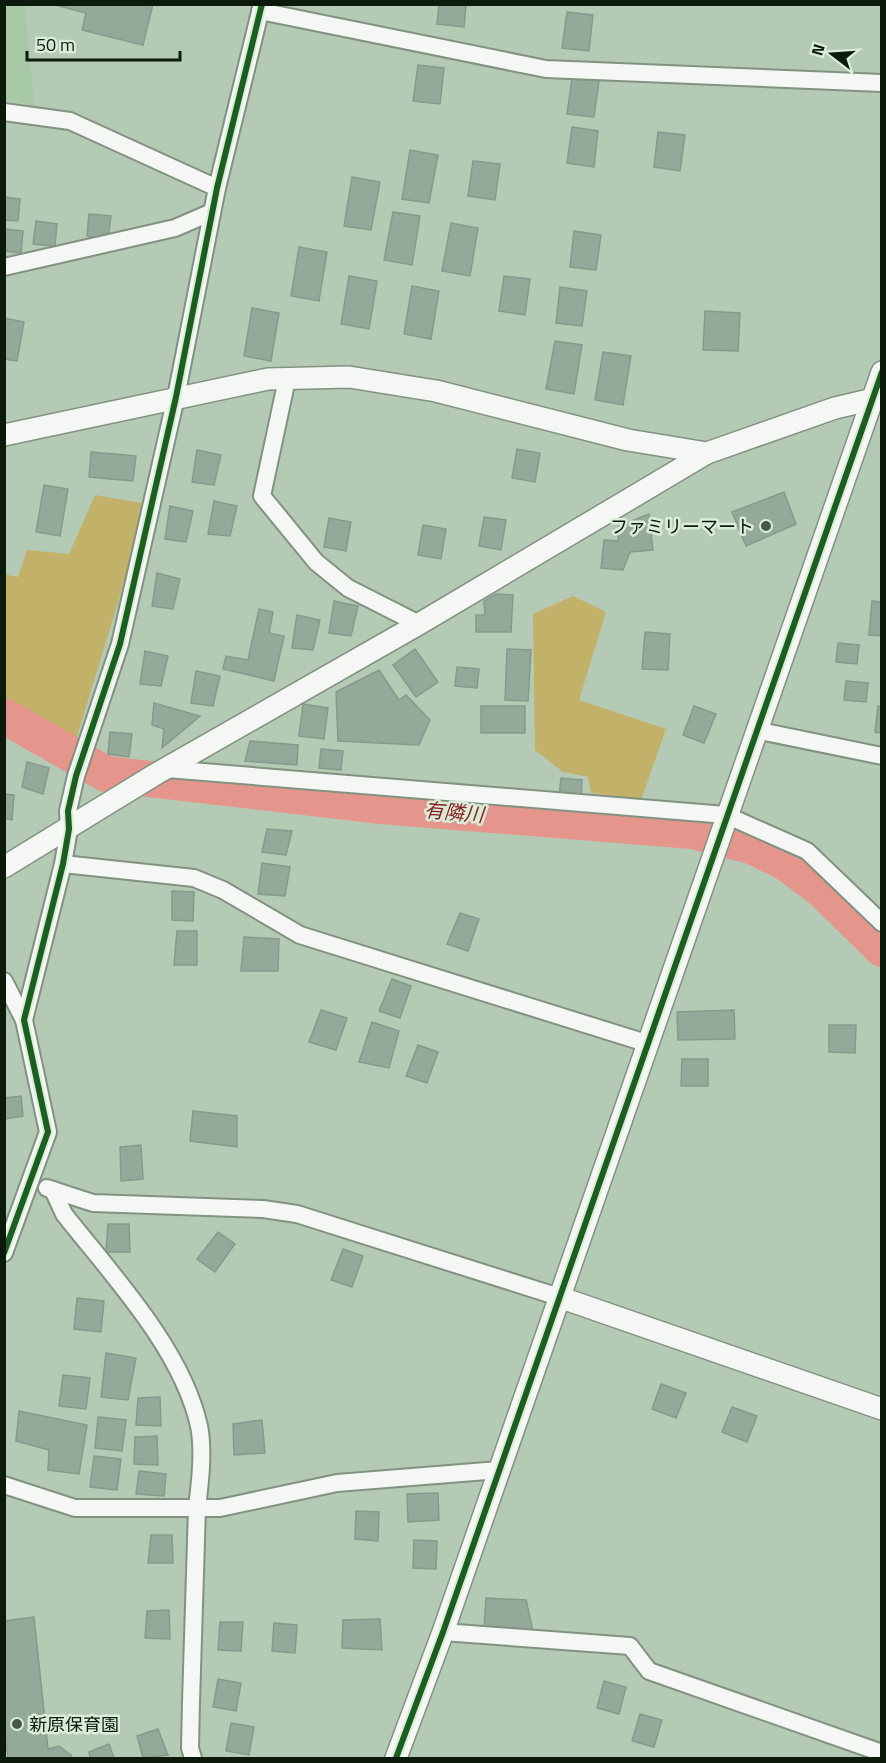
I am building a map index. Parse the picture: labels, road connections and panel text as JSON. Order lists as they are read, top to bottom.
{
  "water": ["有隣川"],
  "places": ["ファミリーマート", "新原保育園"],
  "scale_bar": "50 m",
  "north": "left"
}
